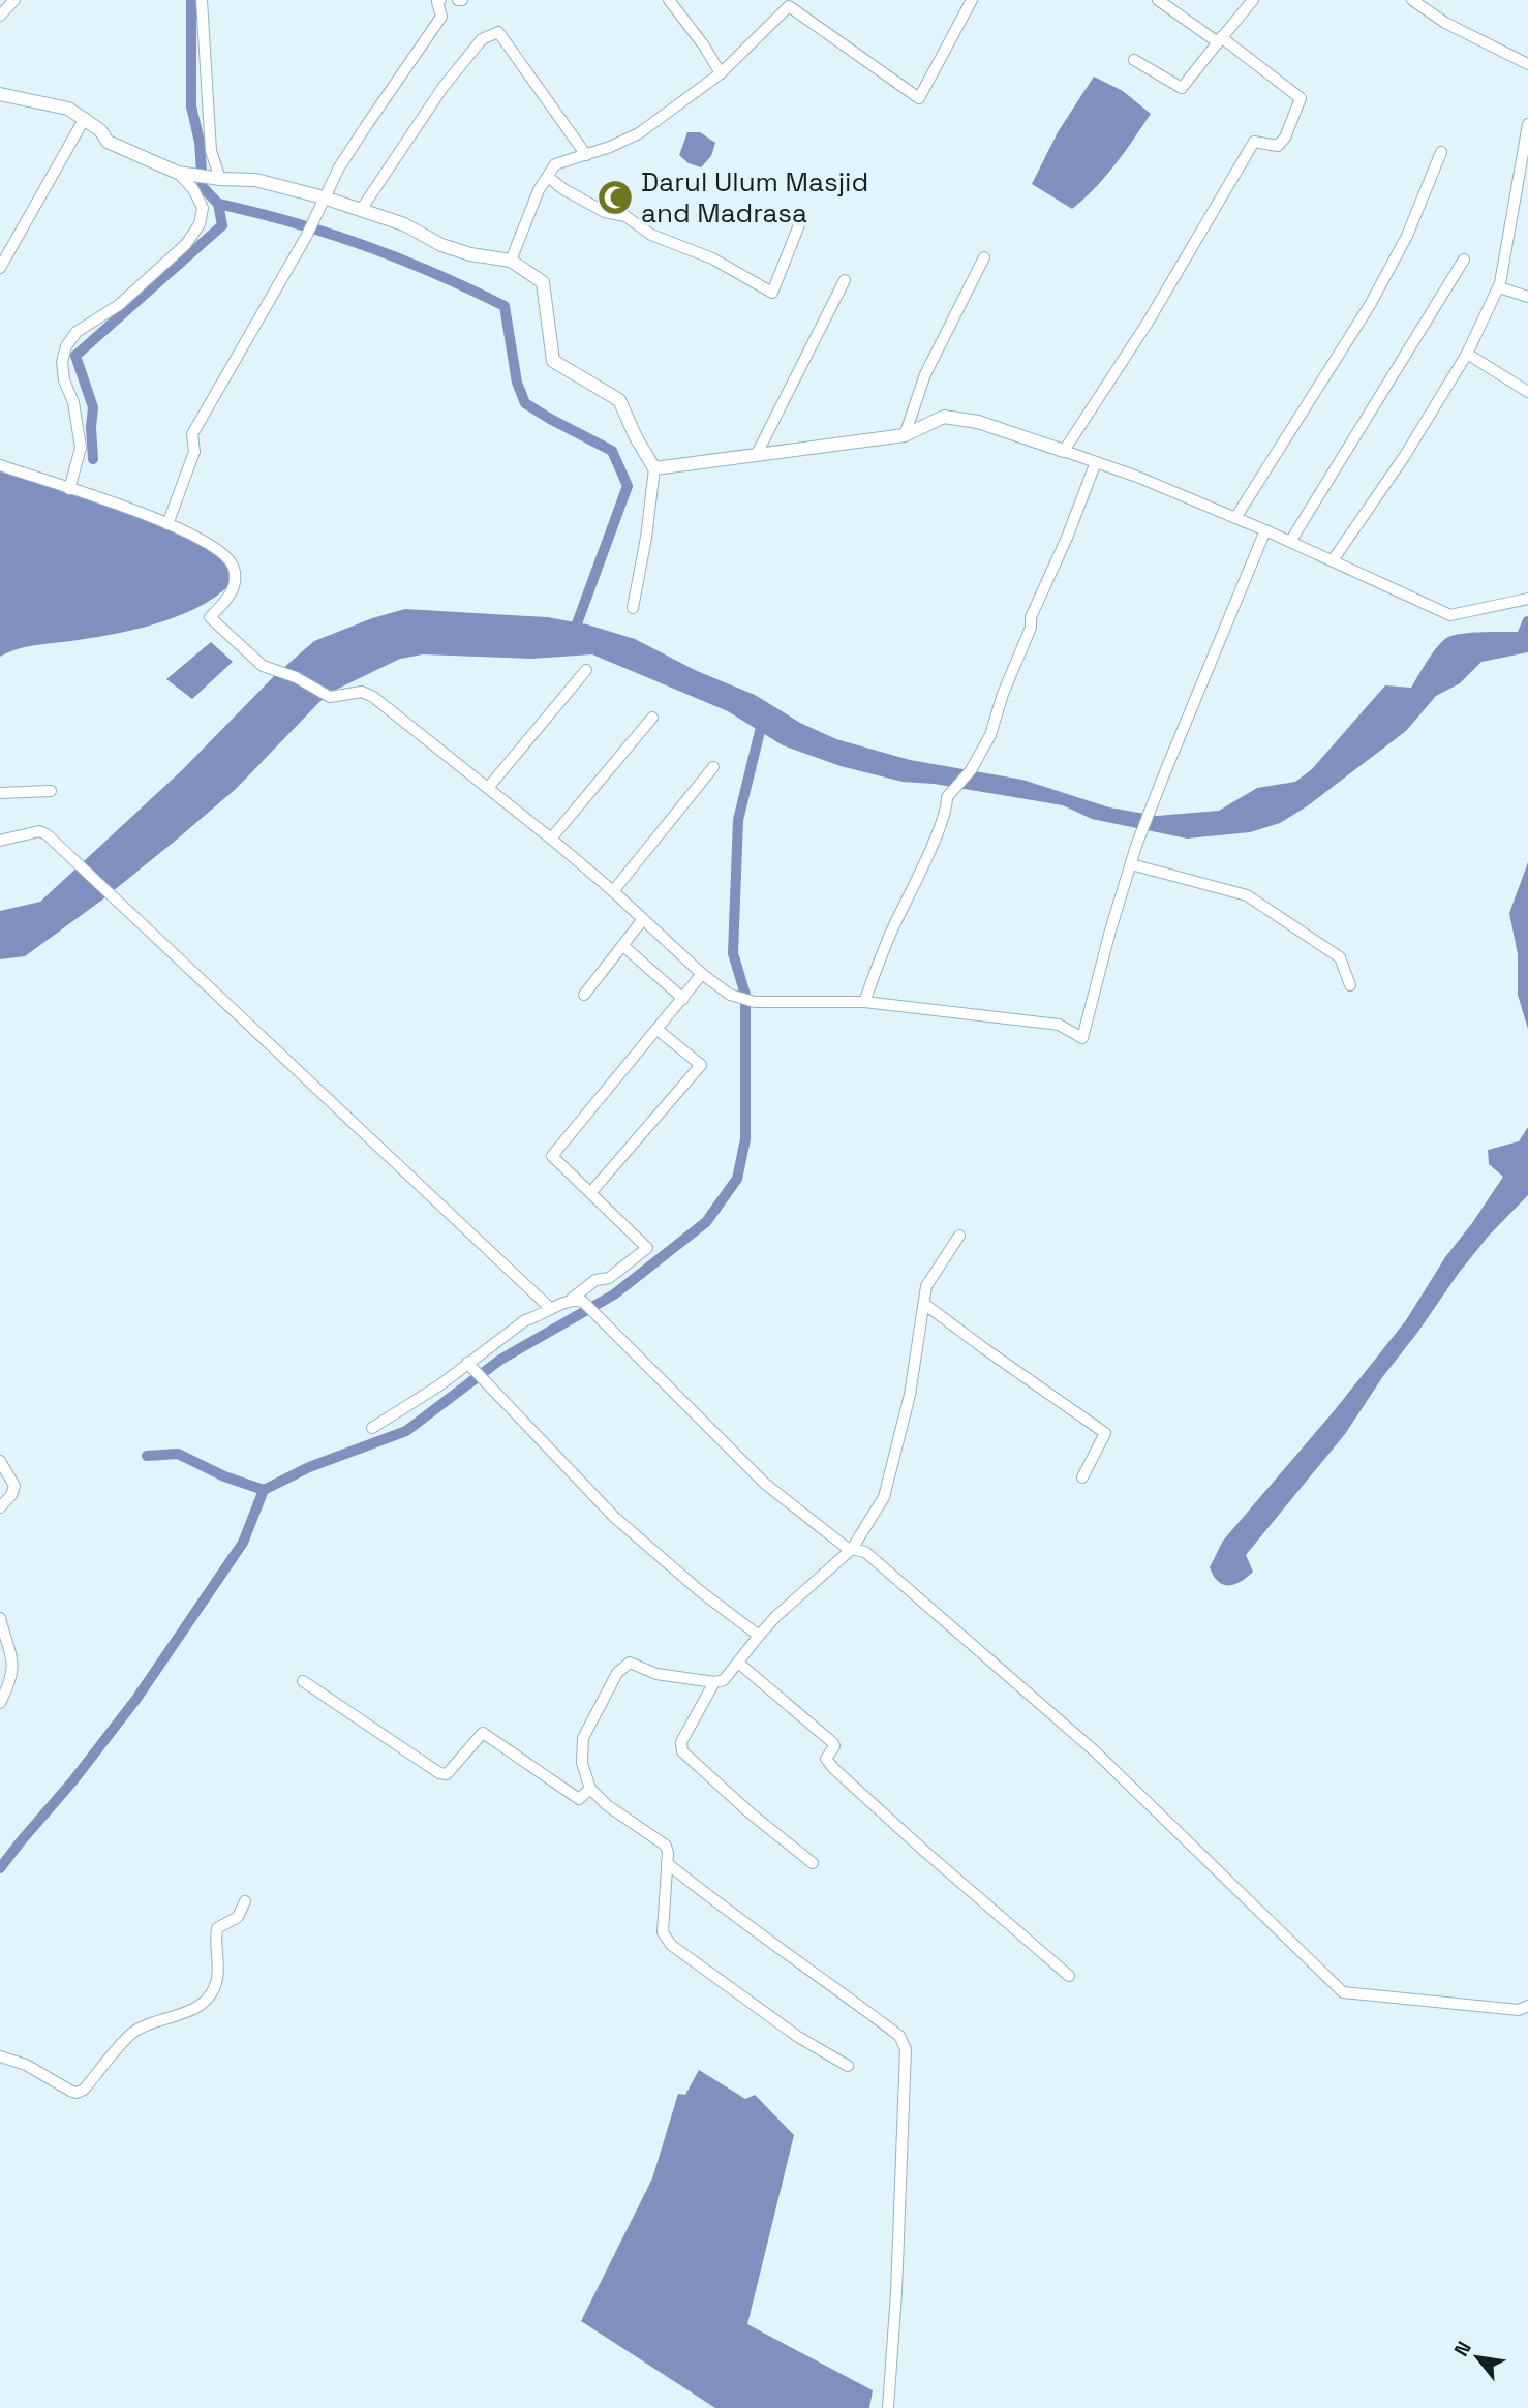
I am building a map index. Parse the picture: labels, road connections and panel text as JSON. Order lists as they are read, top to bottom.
{
  "places": {
    "mosque": ["Darul Ulum Masjid and Madrasa"]
  },
  "north": "top left"
}
